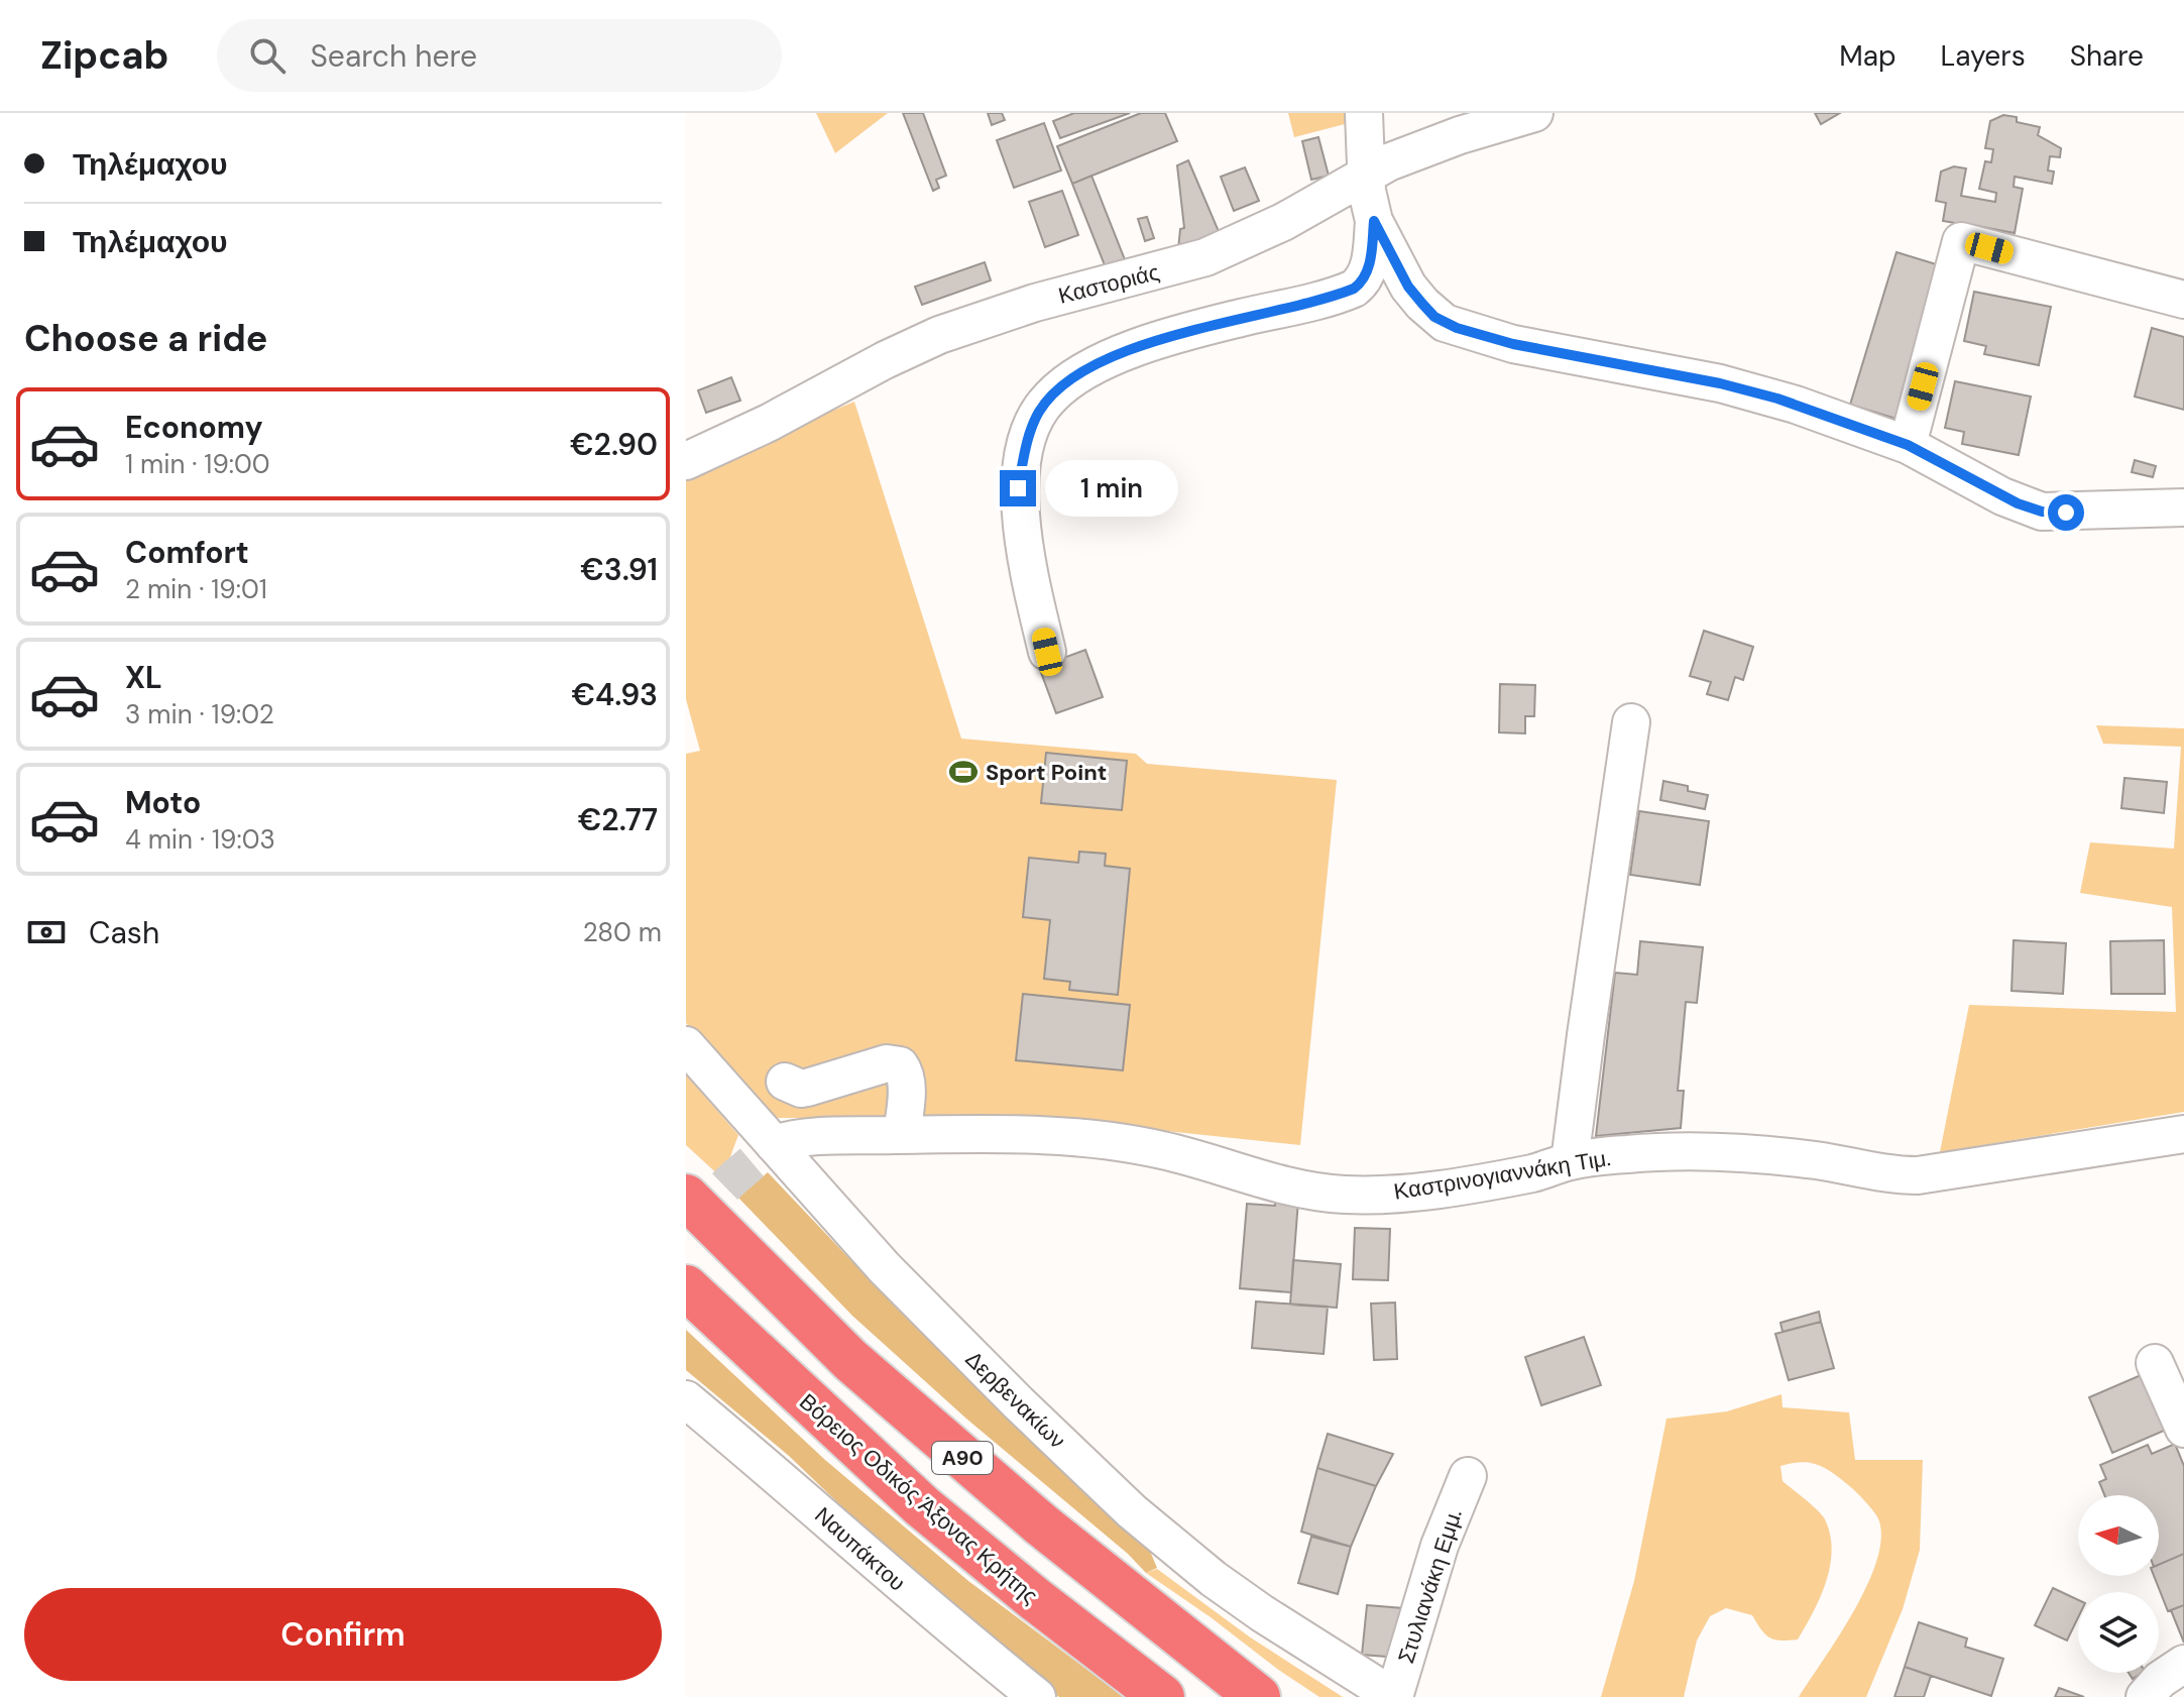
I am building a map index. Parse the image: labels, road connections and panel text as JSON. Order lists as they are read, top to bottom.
{
  "streets": {
    "highway": ["Α90", "Βόρειος Οδικός Άξονας Κρήτης"],
    "street": [
      "Καστοριάς",
      "Καστρινογιαννάκη Τιμ.",
      "Δερβενακίων",
      "Ναυπάκτου",
      "Στυλιανάκη Εμμ."
    ]
  },
  "crossings": [
    ["Καστρινογιαννάκη Τιμ.", "Δερβενακίων"],
    ["Δερβενακίων", "Στυλιανάκη Εμμ."]
  ],
  "places": {
    "sports": ["Sport Point"]
  },
  "north": "left",
  "page": {
    "header": "Zipcab",
    "search": "Search here",
    "nav": ["Map", "Layers", "Share"],
    "banner": ["Τηλέμαχου", "Τηλέμαχου"],
    "heading": "Choose a ride",
    "list": [
      {
        "name": "Economy",
        "note": "1 min · 19:00",
        "value": "€2.90"
      },
      {
        "name": "Comfort",
        "note": "2 min · 19:01",
        "value": "€3.91"
      },
      {
        "name": "XL",
        "note": "3 min · 19:02",
        "value": "€4.93"
      },
      {
        "name": "Moto",
        "note": "4 min · 19:03",
        "value": "€2.77"
      }
    ],
    "bubble": "1 min",
    "pay": ["Cash", "280 m"],
    "buttons": "Confirm"
  }
}
